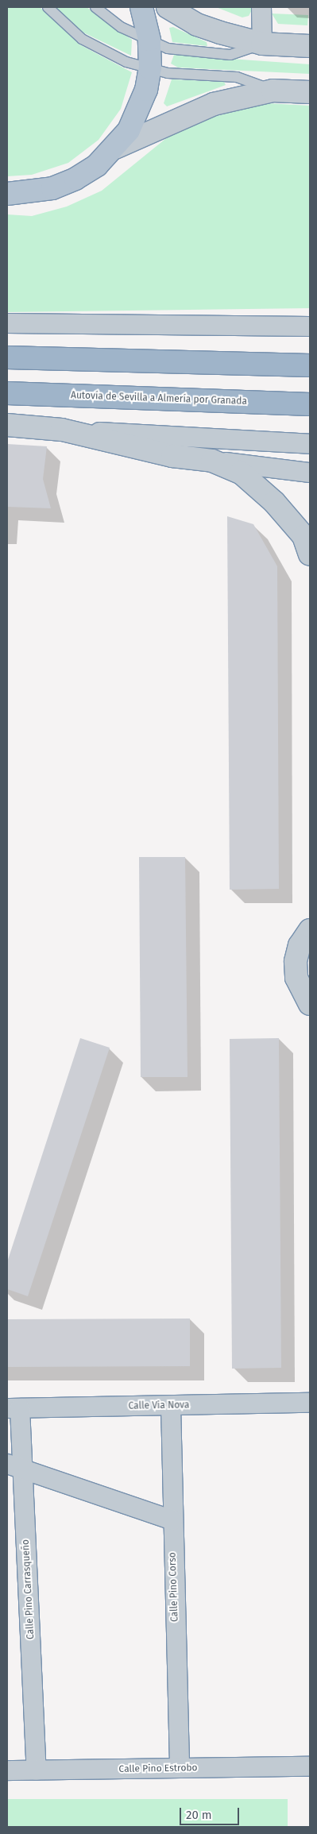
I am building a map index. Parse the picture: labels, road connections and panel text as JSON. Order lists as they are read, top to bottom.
{
  "streets": {
    "highway": ["Autovía de Sevilla a Almería por Granada"],
    "street": [
      "Calle Via Nova",
      "Calle Pino Corso",
      "Calle Pino Carrasqueño",
      "Calle Pino Estrobo"
    ]
  },
  "crossings": [
    ["Calle Via Nova", "Calle Pino Corso"],
    ["Calle Via Nova", "Calle Pino Carrasqueño"],
    ["Calle Pino Corso", "Calle Pino Estrobo"],
    ["Calle Pino Carrasqueño", "Calle Pino Estrobo"]
  ],
  "scale_bar": "20 m"
}
